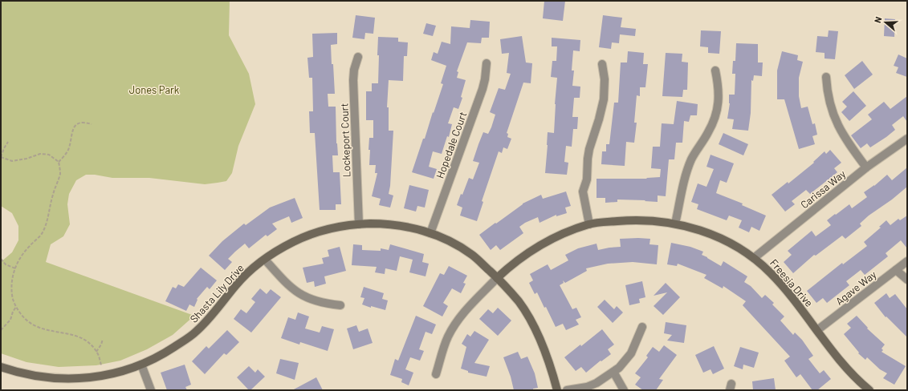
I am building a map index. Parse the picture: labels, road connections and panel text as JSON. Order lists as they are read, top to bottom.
{
  "streets": {
    "street": [
      "Lockeport Court",
      "Hopedale Court",
      "Carissa Way",
      "Freesia Drive",
      "Agave Way",
      "Shasta Lily Drive"
    ]
  },
  "crossings": [
    ["Lockeport Court", "Shasta Lily Drive"],
    ["Hopedale Court", "Shasta Lily Drive"],
    ["Carissa Way", "Freesia Drive"],
    ["Freesia Drive", "Agave Way"],
    ["Freesia Drive", "Shasta Lily Drive"]
  ],
  "parks": ["Jones Park"],
  "north": "left"
}
